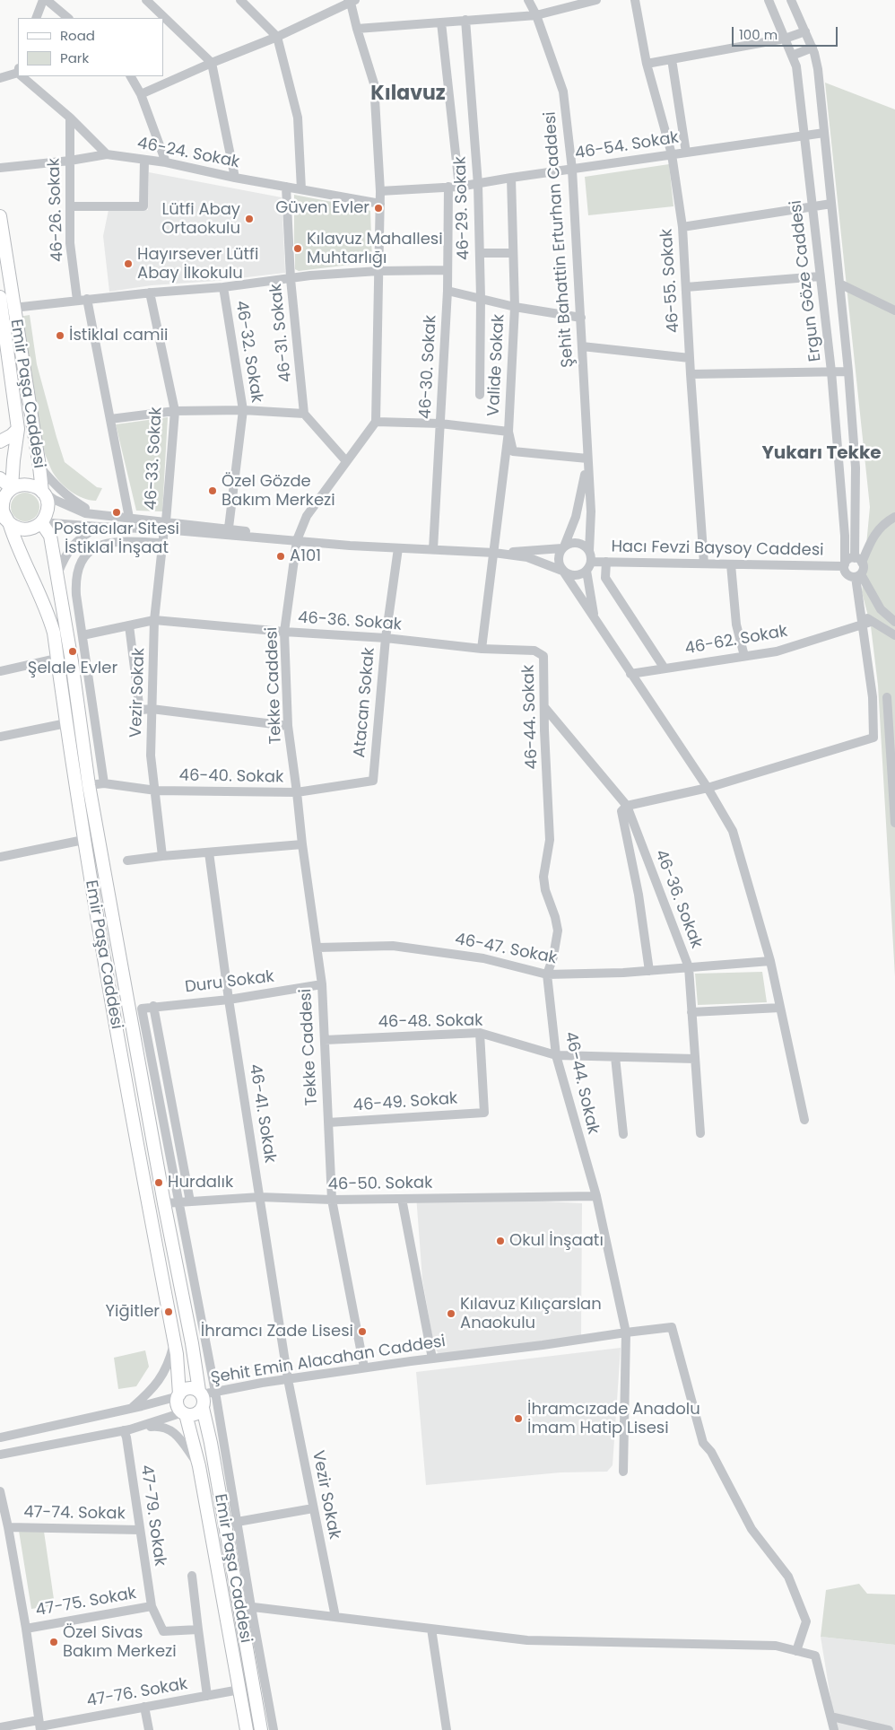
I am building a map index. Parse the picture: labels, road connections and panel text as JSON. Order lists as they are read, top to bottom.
{
  "streets": {
    "main road": ["Emir Paşa Caddesi"],
    "street": [
      "46-54. Sokak",
      "46-24. Sokak",
      "46-29. Sokak",
      "46-26. Sokak",
      "Şehit Bahattin Erturhan Caddesi",
      "46-55. Sokak",
      "Ergun Göze Caddesi",
      "46-31. Sokak",
      "46-32. Sokak",
      "Valide Sokak",
      "46-30. Sokak",
      "46-33. Sokak",
      "Hacı Fevzi Baysoy Caddesi",
      "46-36. Sokak",
      "46-62. Sokak",
      "Tekke Caddesi",
      "Vezir Sokak",
      "Atacan Sokak",
      "46-44. Sokak",
      "46-40. Sokak",
      "46-47. Sokak",
      "Duru Sokak",
      "46-48. Sokak",
      "46-49. Sokak",
      "46-41. Sokak",
      "46-50. Sokak",
      "Şehit Emin Alacahan Caddesi",
      "47-74. Sokak",
      "47-79. Sokak",
      "47-75. Sokak",
      "47-76. Sokak"
    ]
  },
  "crossings": [
    ["46-54. Sokak", "46-29. Sokak"],
    ["46-54. Sokak", "Şehit Bahattin Erturhan Caddesi"],
    ["46-54. Sokak", "46-55. Sokak"],
    ["46-54. Sokak", "Ergun Göze Caddesi"],
    ["46-54. Sokak", "Valide Sokak"],
    ["46-54. Sokak", "46-30. Sokak"],
    ["46-24. Sokak", "46-26. Sokak"],
    ["46-24. Sokak", "46-31. Sokak"],
    ["Şehit Bahattin Erturhan Caddesi", "Hacı Fevzi Baysoy Caddesi"],
    ["46-55. Sokak", "Hacı Fevzi Baysoy Caddesi"],
    ["Ergun Göze Caddesi", "Hacı Fevzi Baysoy Caddesi"],
    ["Valide Sokak", "46-36. Sokak"],
    ["Valide Sokak", "46-44. Sokak"],
    ["Emir Paşa Caddesi", "46-40. Sokak"],
    ["Emir Paşa Caddesi", "46-50. Sokak"],
    ["Emir Paşa Caddesi", "Şehit Emin Alacahan Caddesi"],
    ["Emir Paşa Caddesi", "47-76. Sokak"],
    ["46-33. Sokak", "Vezir Sokak"],
    ["46-36. Sokak", "Tekke Caddesi"],
    ["46-36. Sokak", "Vezir Sokak"],
    ["46-36. Sokak", "Atacan Sokak"],
    ["46-36. Sokak", "46-44. Sokak"],
    ["46-36. Sokak", "46-47. Sokak"],
    ["46-36. Sokak", "46-48. Sokak"],
    ["Tekke Caddesi", "46-40. Sokak"],
    ["Tekke Caddesi", "46-47. Sokak"],
    ["Tekke Caddesi", "Duru Sokak"],
    ["Tekke Caddesi", "46-48. Sokak"],
    ["Tekke Caddesi", "46-49. Sokak"],
    ["Tekke Caddesi", "46-50. Sokak"],
    ["Tekke Caddesi", "Şehit Emin Alacahan Caddesi"],
    ["Vezir Sokak", "46-40. Sokak"],
    ["Vezir Sokak", "46-41. Sokak"],
    ["Vezir Sokak", "Şehit Emin Alacahan Caddesi"],
    ["Atacan Sokak", "46-40. Sokak"],
    ["46-44. Sokak", "46-47. Sokak"],
    ["46-44. Sokak", "46-48. Sokak"],
    ["46-44. Sokak", "46-50. Sokak"],
    ["46-44. Sokak", "Şehit Emin Alacahan Caddesi"],
    ["Duru Sokak", "46-41. Sokak"],
    ["Duru Sokak", "46-50. Sokak"],
    ["46-48. Sokak", "46-49. Sokak"],
    ["46-41. Sokak", "46-50. Sokak"],
    ["46-41. Sokak", "Şehit Emin Alacahan Caddesi"],
    ["47-74. Sokak", "47-79. Sokak"],
    ["47-79. Sokak", "47-75. Sokak"]
  ],
  "districts": ["Kılavuz", "Yukarı Tekke"],
  "places": [
    "Güven Evler",
    "Lütfi Abay Ortaokulu",
    "Kılavuz Mahallesi Muhtarlığı",
    "Hayırsever Lütfi Abay İlkokulu",
    "İstiklal camii",
    "Özel Gözde Bakım Merkezi",
    "Postacılar Sitesi İstiklal İnşaat",
    "A101",
    "Şelale Evler",
    "Hurdalık",
    "Okul İnşaatı",
    "Yiğitler",
    "Kılavuz Kılıçarslan Anaokulu",
    "İhramcı Zade Lisesi",
    "İhramcızade Anadolu İmam Hatip Lisesi",
    "Özel Sivas Bakım Merkezi"
  ],
  "legend": ["Road", "Park"],
  "scale_bar": "100 m"
}
